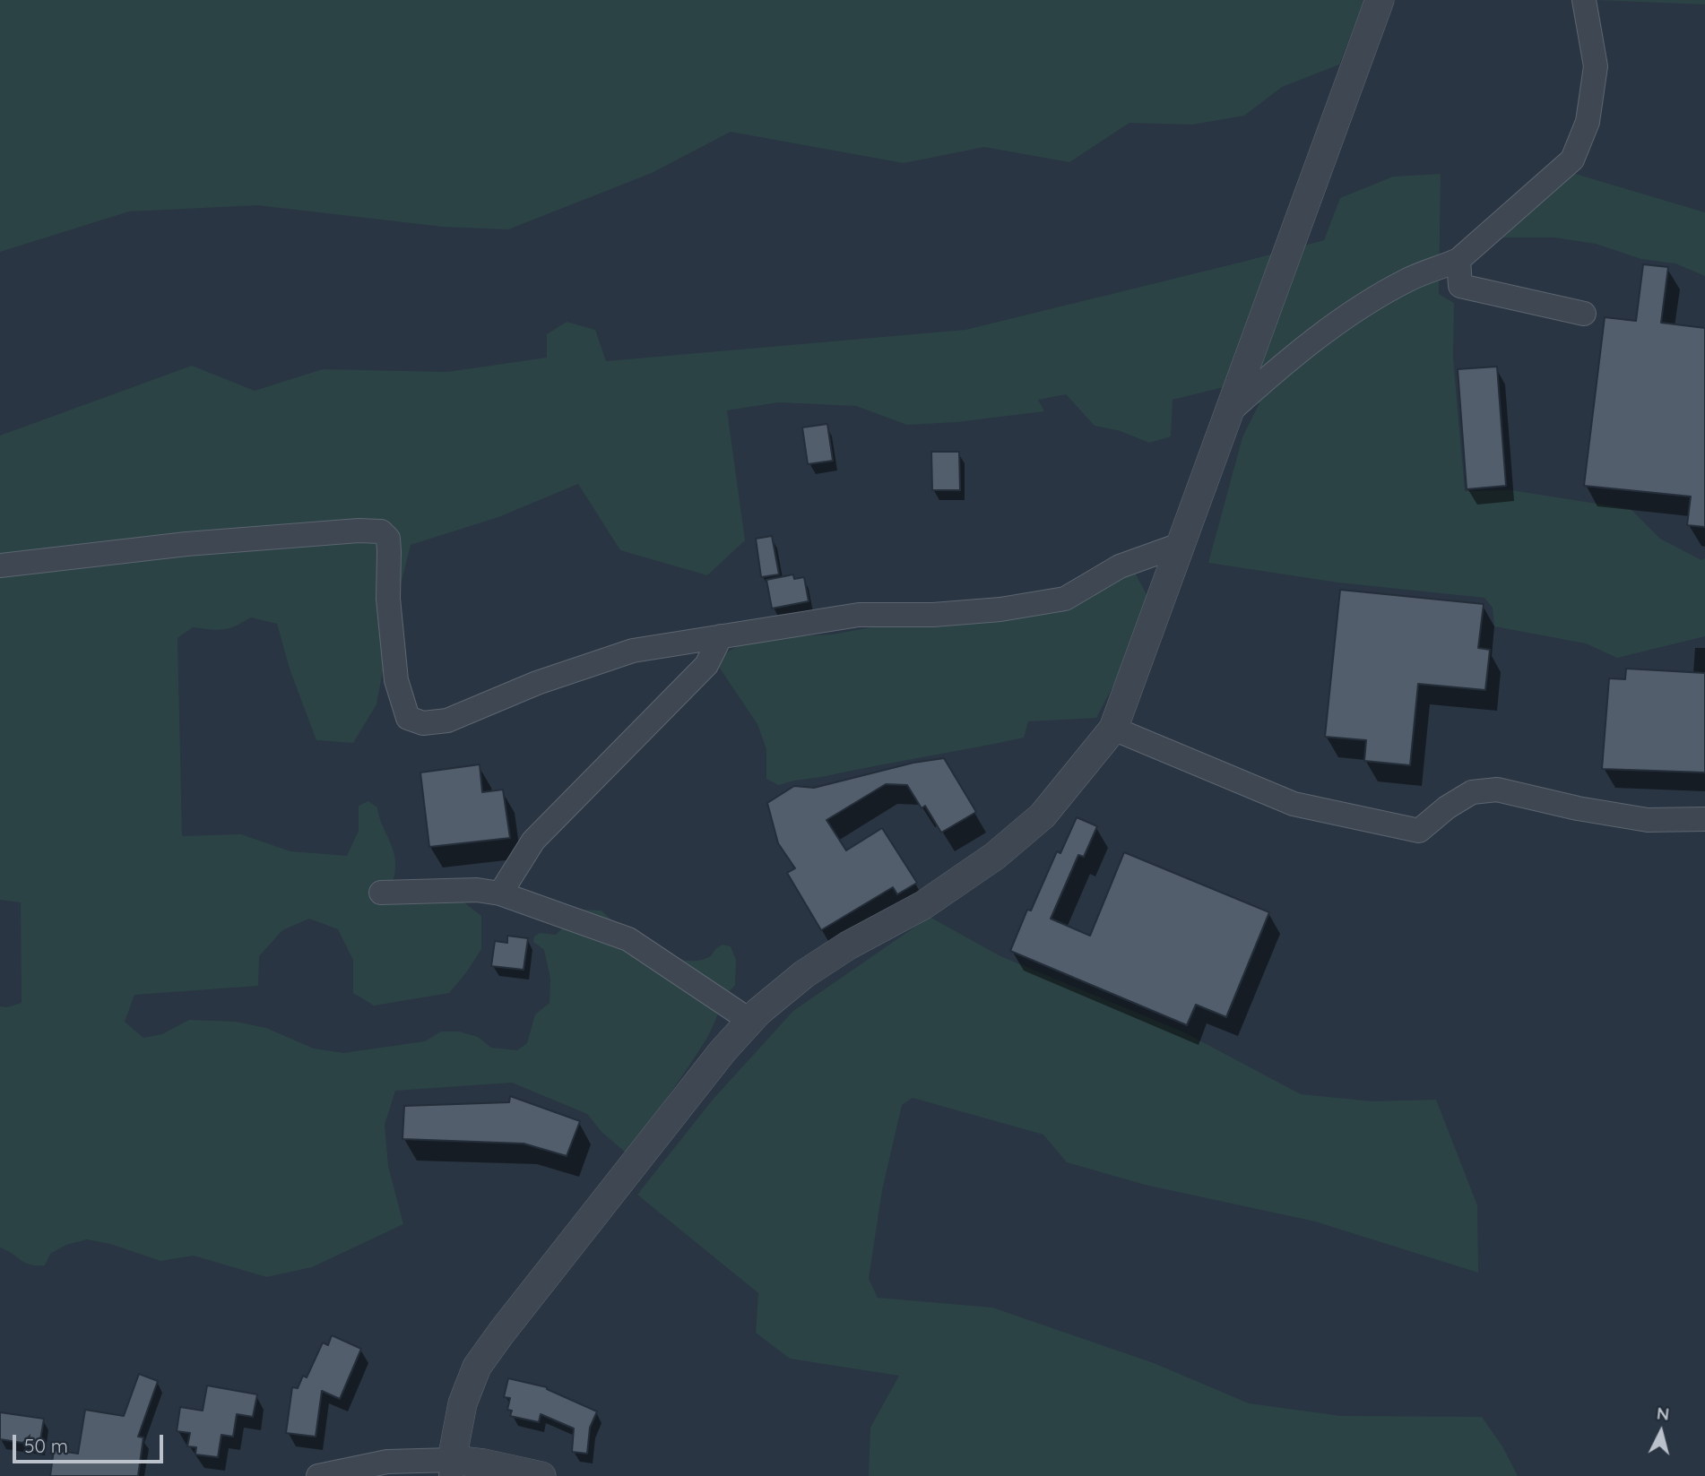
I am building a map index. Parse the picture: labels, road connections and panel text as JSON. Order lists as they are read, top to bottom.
{
  "scale_bar": "50 m",
  "north": "top"
}
